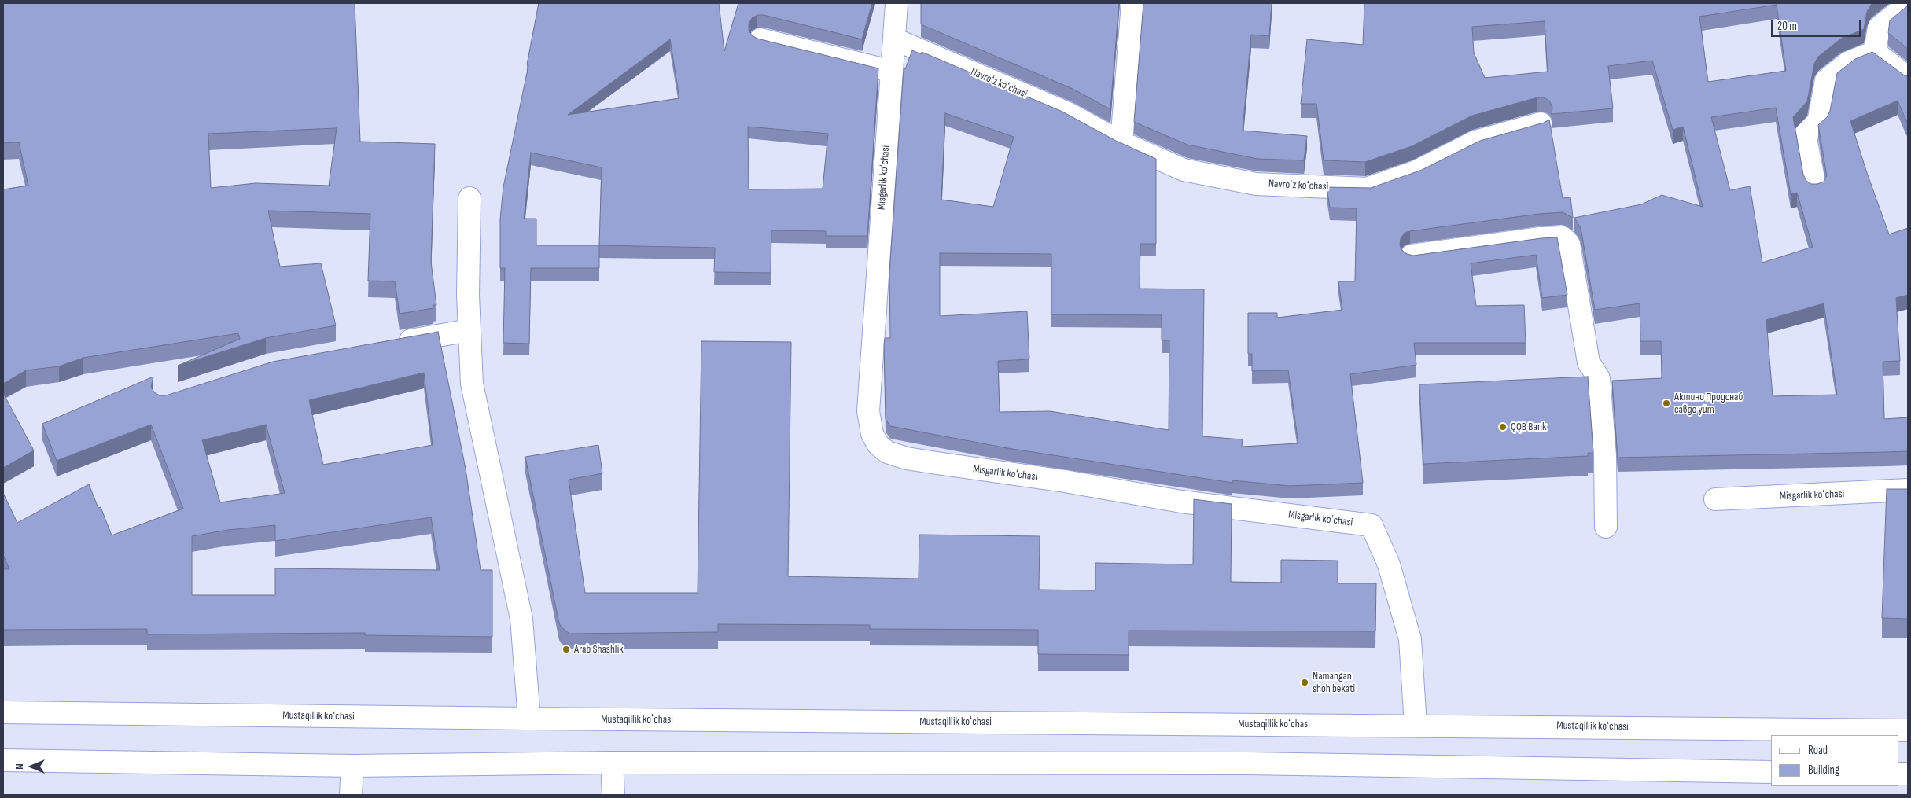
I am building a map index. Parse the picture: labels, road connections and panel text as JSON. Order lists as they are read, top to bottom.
{
  "streets": {
    "street": ["Navroʻz koʻchasi", "Misgarlik koʻchasi", "Mustaqillik koʻchasi"]
  },
  "crossings": [
    ["Navroʻz koʻchasi", "Misgarlik koʻchasi"],
    ["Misgarlik koʻchasi", "Mustaqillik koʻchasi"]
  ],
  "places": [
    "Актино Продснаб савдо уйт",
    "QQB Bank",
    "Arab Shashlik",
    "Namangan shoh bekati"
  ],
  "legend": ["Road", "Building"],
  "scale_bar": "20 m",
  "north": "left"
}
